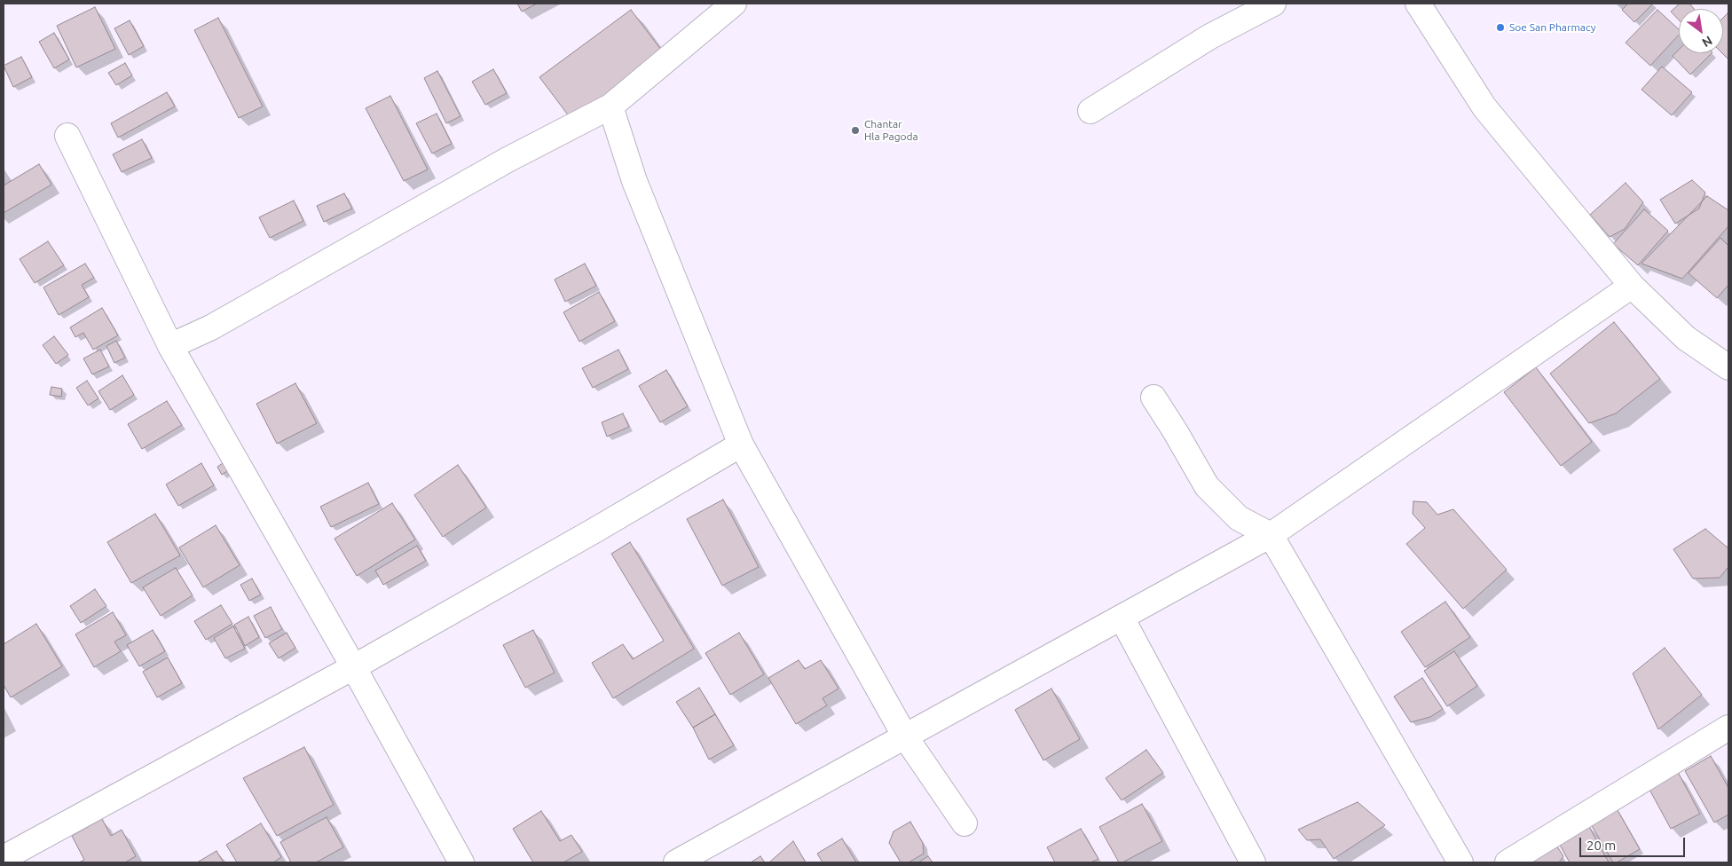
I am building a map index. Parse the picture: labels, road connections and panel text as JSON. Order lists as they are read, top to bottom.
{
  "places": ["Soe San Pharmacy", "Chantar Hla Pagoda"],
  "scale_bar": "20 m",
  "north": "bottom right"
}
